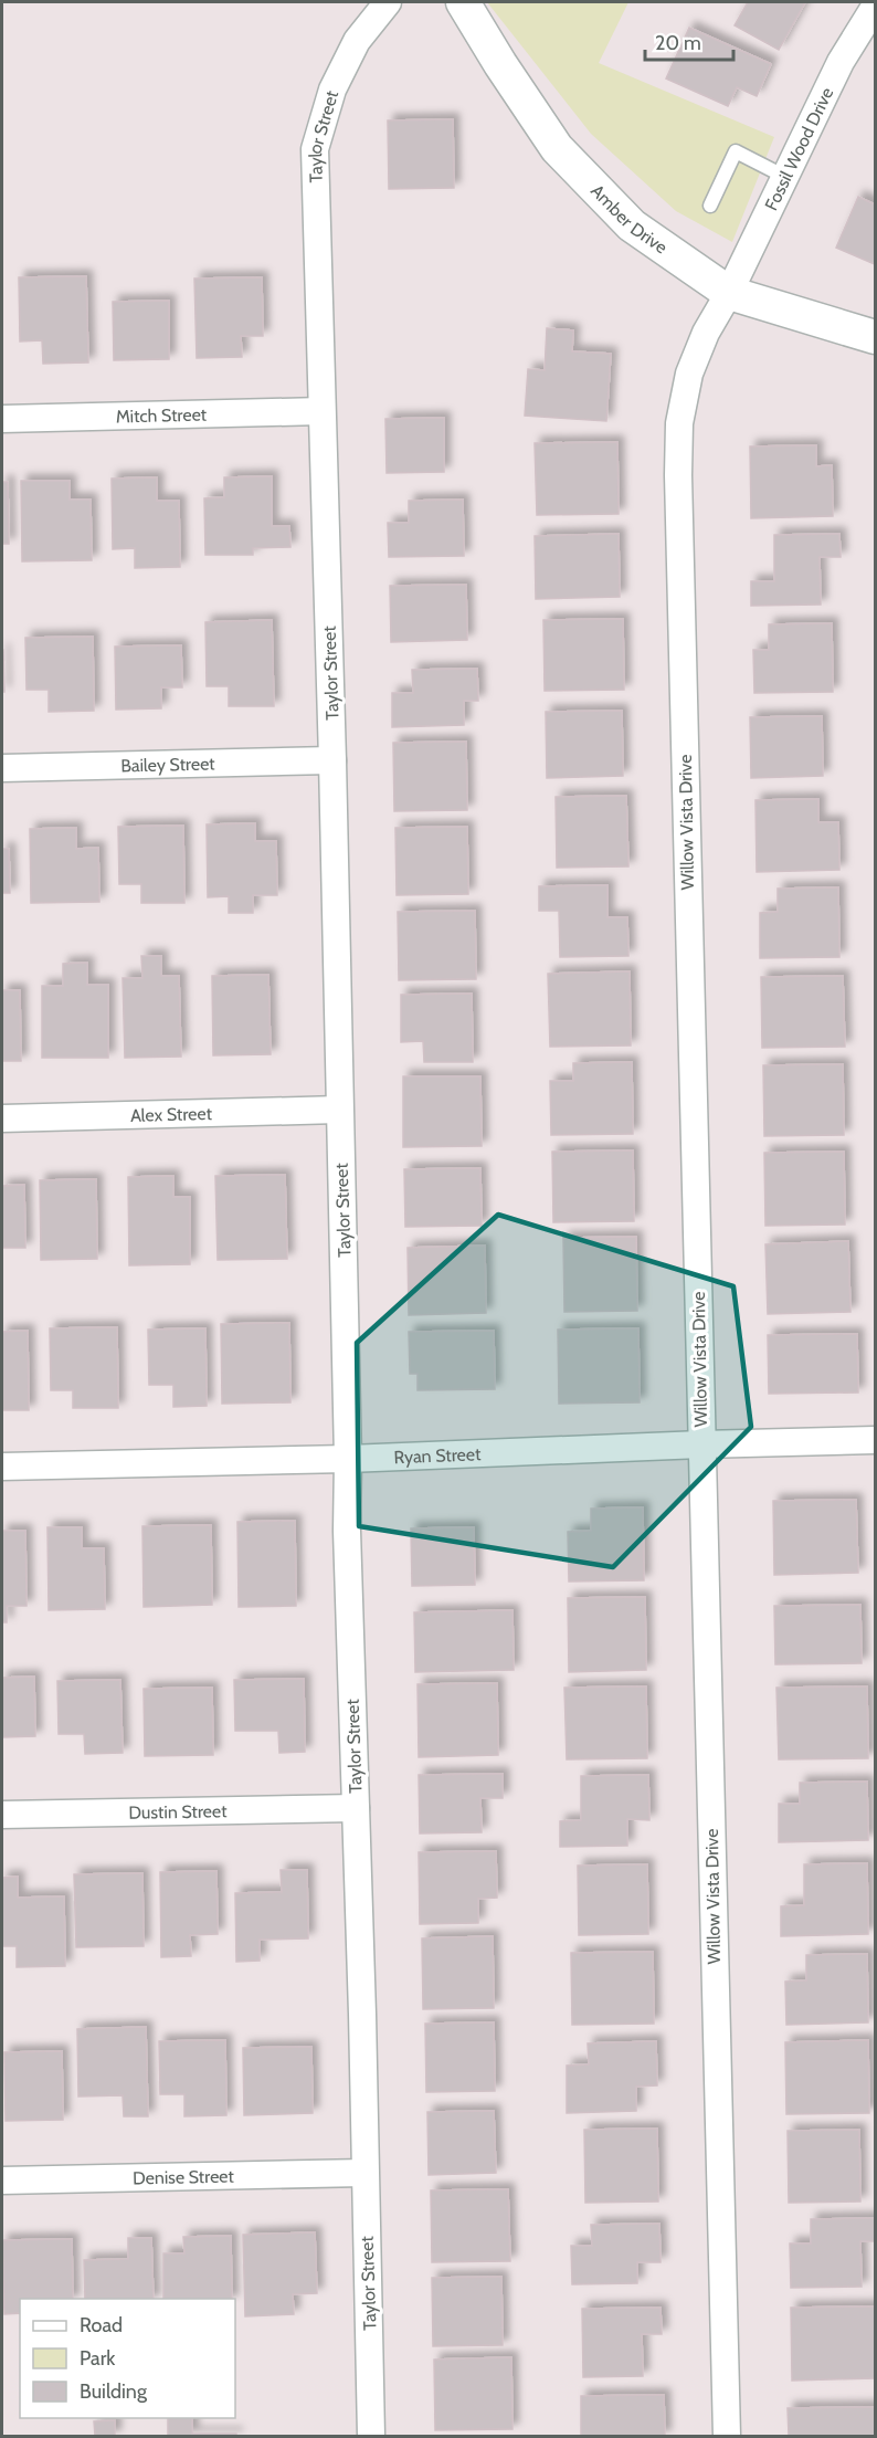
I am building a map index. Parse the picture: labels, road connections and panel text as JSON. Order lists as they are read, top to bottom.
{
  "streets": {
    "street": [
      "Taylor Street",
      "Fossil Wood Drive",
      "Amber Drive",
      "Mitch Street",
      "Bailey Street",
      "Willow Vista Drive",
      "Alex Street",
      "Ryan Street",
      "Dustin Street",
      "Denise Street"
    ]
  },
  "crossings": [
    ["Taylor Street", "Mitch Street"],
    ["Taylor Street", "Bailey Street"],
    ["Taylor Street", "Alex Street"],
    ["Taylor Street", "Ryan Street"],
    ["Taylor Street", "Dustin Street"],
    ["Taylor Street", "Denise Street"],
    ["Fossil Wood Drive", "Amber Drive"],
    ["Fossil Wood Drive", "Willow Vista Drive"],
    ["Amber Drive", "Willow Vista Drive"],
    ["Willow Vista Drive", "Ryan Street"]
  ],
  "legend": ["Road", "Park", "Building"],
  "scale_bar": "20 m"
}
